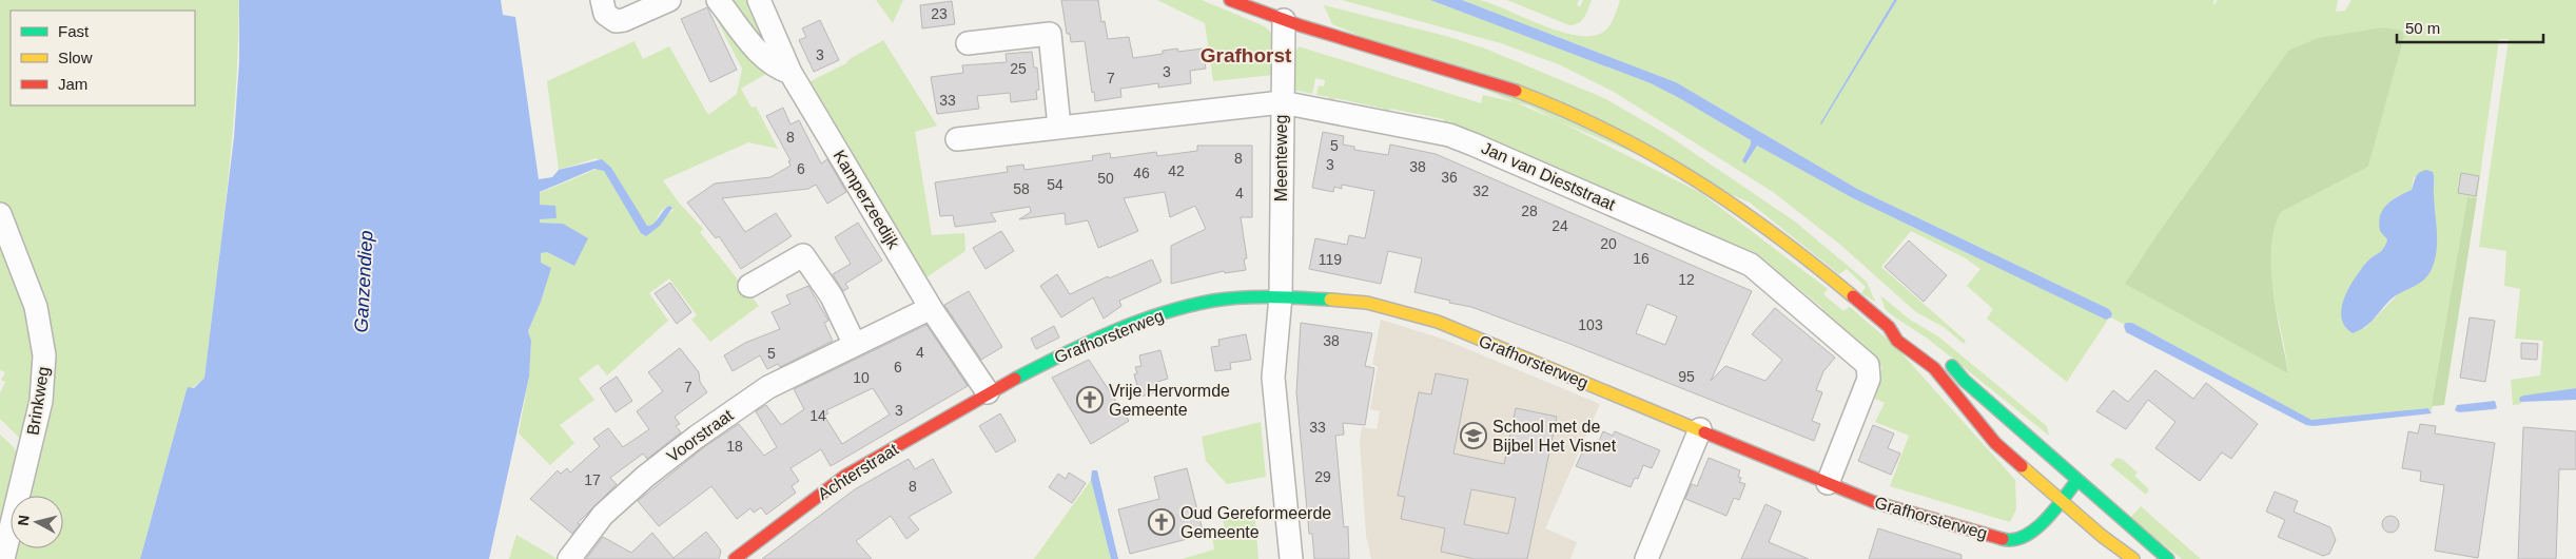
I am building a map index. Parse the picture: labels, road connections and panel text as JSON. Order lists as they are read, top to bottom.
{
  "streets": {
    "street": [
      "Meenteweg",
      "Jan van Dieststraat",
      "Kamperzeedijk",
      "Grafhorsterweg",
      "Brinkweg",
      "Voorstraat",
      "Achterstraat"
    ]
  },
  "crossings": [
    ["Meenteweg", "Jan van Dieststraat"],
    ["Meenteweg", "Grafhorsterweg"],
    ["Jan van Dieststraat", "Grafhorsterweg"],
    ["Kamperzeedijk", "Grafhorsterweg"],
    ["Kamperzeedijk", "Voorstraat"],
    ["Kamperzeedijk", "Achterstraat"],
    ["Grafhorsterweg", "Achterstraat"]
  ],
  "districts": ["Grafhorst"],
  "water": ["Ganzendiep"],
  "places": {
    "church": ["Vrije Hervormde Gemeente", "Oud Gereformeerde Gemeente"],
    "school or university": ["School met de Bijbel Het Visnet"]
  },
  "house_numbers": [
    "23",
    "3",
    "25",
    "3",
    "7",
    "33",
    "8",
    "5",
    "8",
    "3",
    "38",
    "6",
    "42",
    "46",
    "36",
    "50",
    "54",
    "58",
    "32",
    "4",
    "28",
    "24",
    "20",
    "16",
    "119",
    "12",
    "103",
    "38",
    "4",
    "5",
    "6",
    "95",
    "10",
    "7",
    "3",
    "14",
    "33",
    "18",
    "29",
    "17",
    "8"
  ],
  "legend": ["Fast", "Slow", "Jam"],
  "scale_bar": "50 m",
  "north": "left"
}
